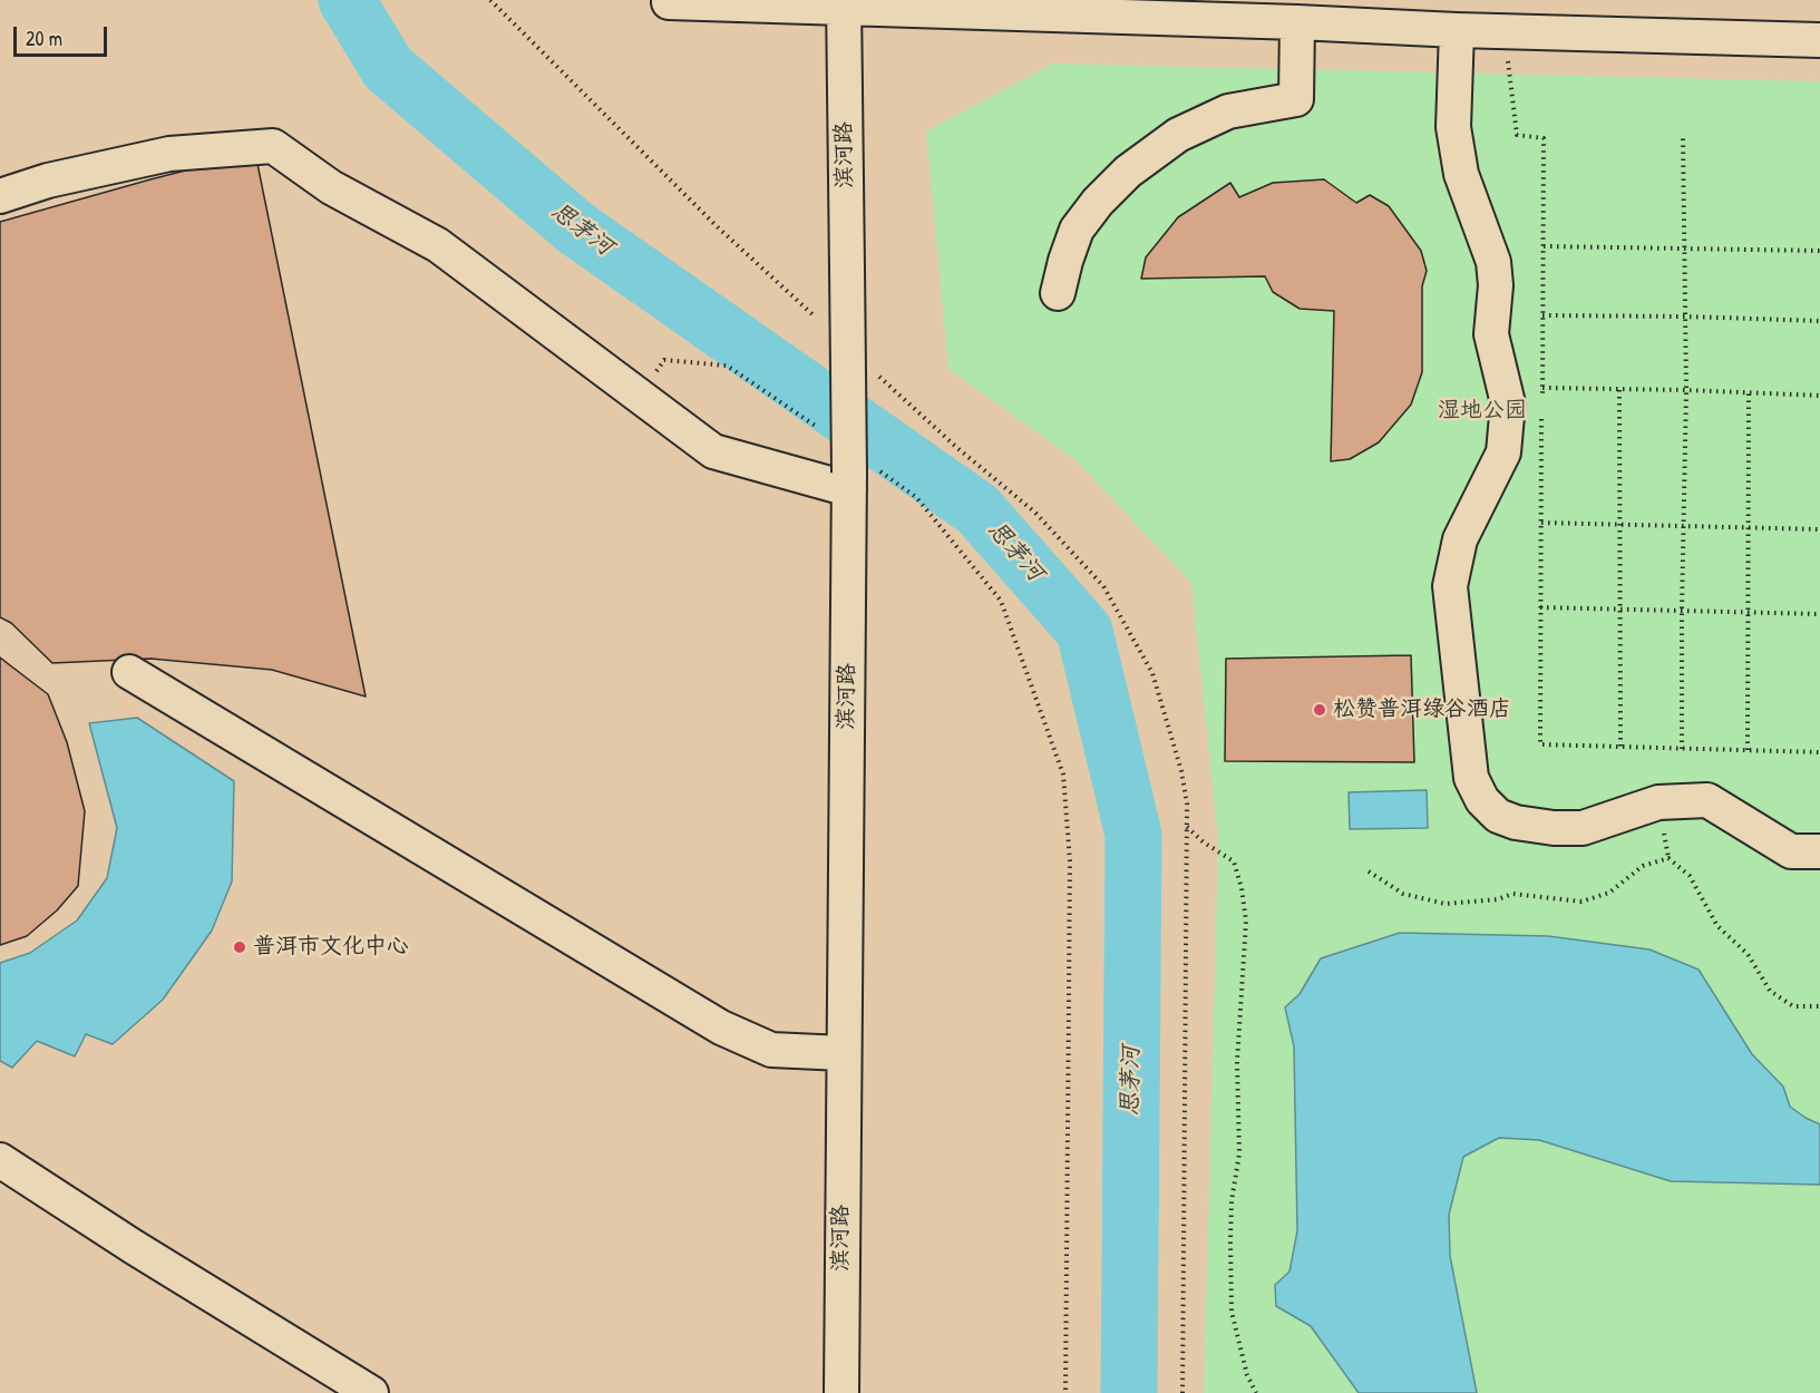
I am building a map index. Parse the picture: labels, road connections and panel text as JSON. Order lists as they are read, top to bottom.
{
  "streets": {
    "street": ["滨河路"]
  },
  "water": ["思茅河"],
  "parks": ["湿地公园"],
  "places": ["松赞普洱绿谷酒店", "普洱市文化中心"],
  "scale_bar": "20 m"
}
